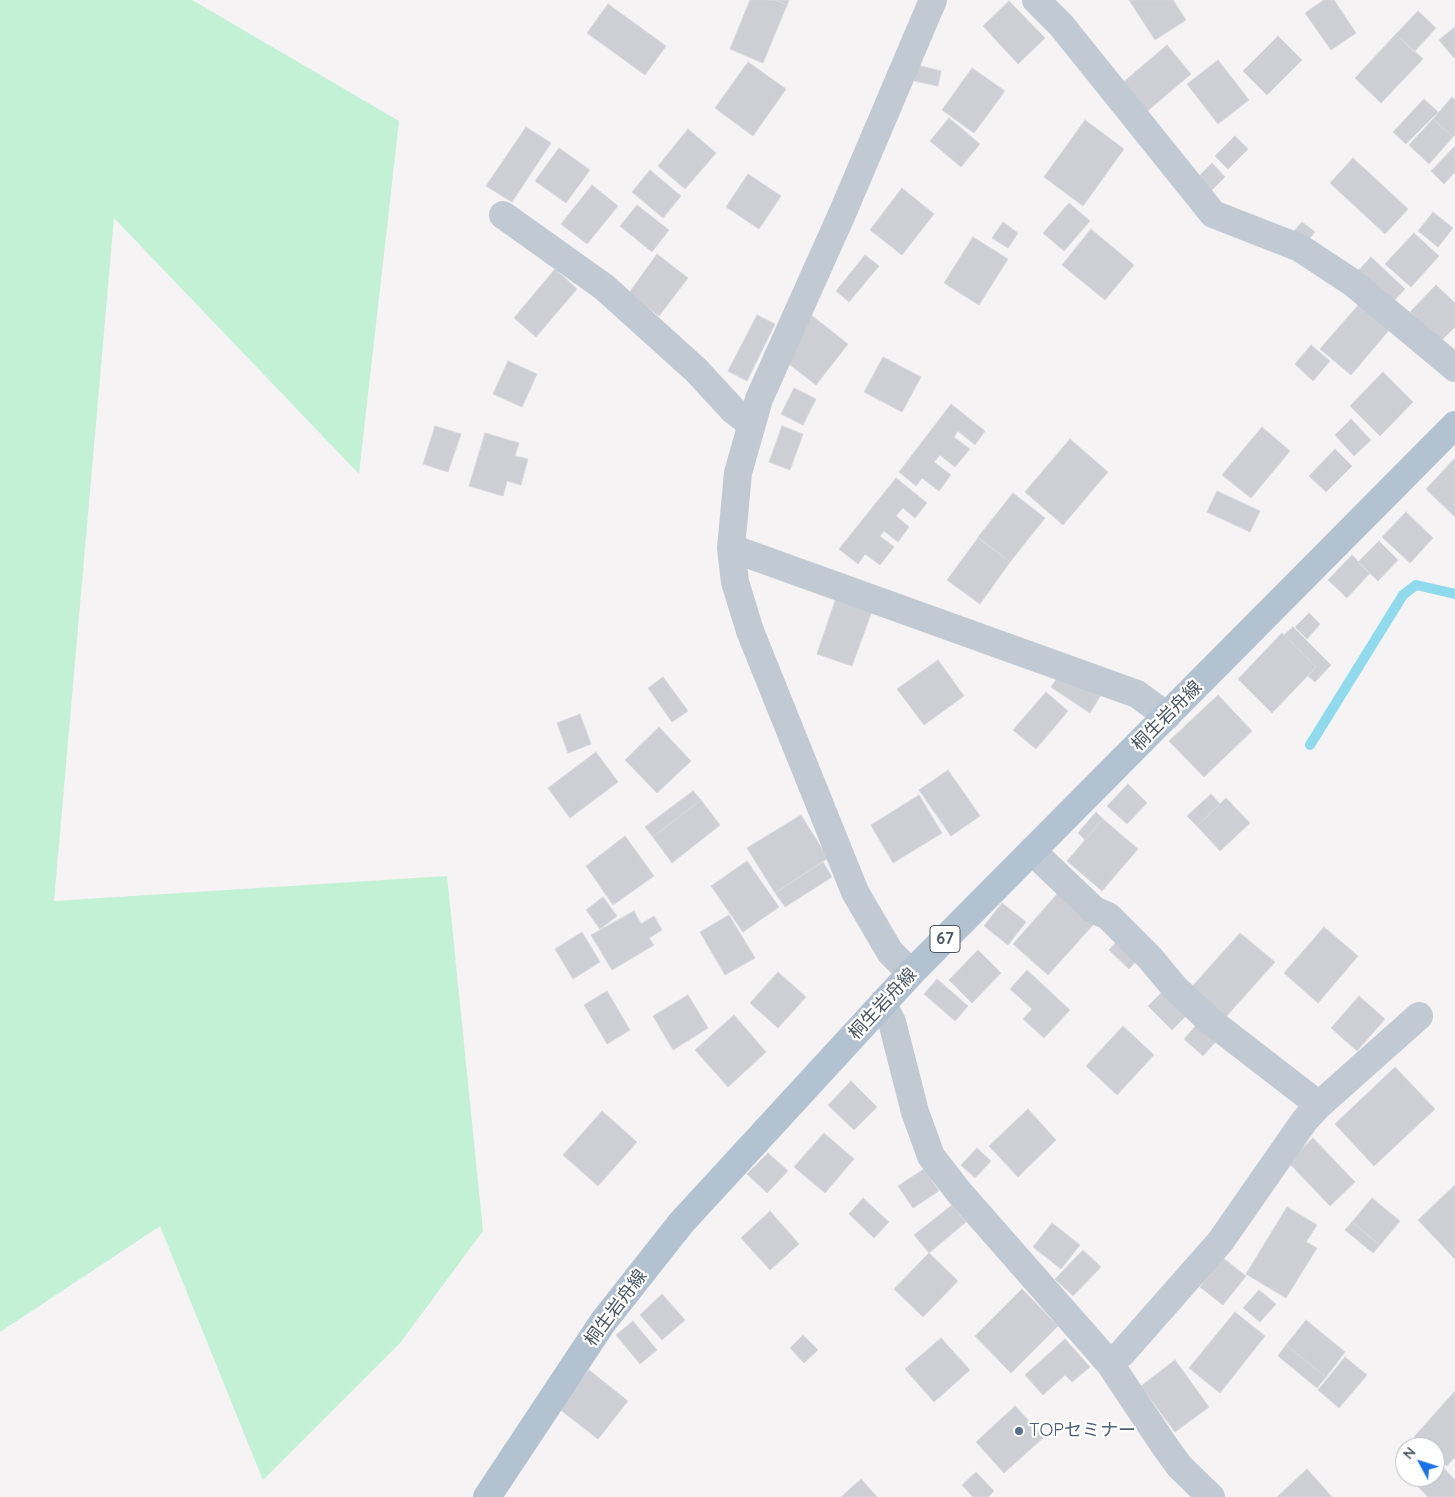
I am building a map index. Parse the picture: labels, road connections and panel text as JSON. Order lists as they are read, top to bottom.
{
  "streets": {
    "main road": ["桐生岩舟線", "67"]
  },
  "places": ["TOPセミナー"],
  "north": "top left"
}
